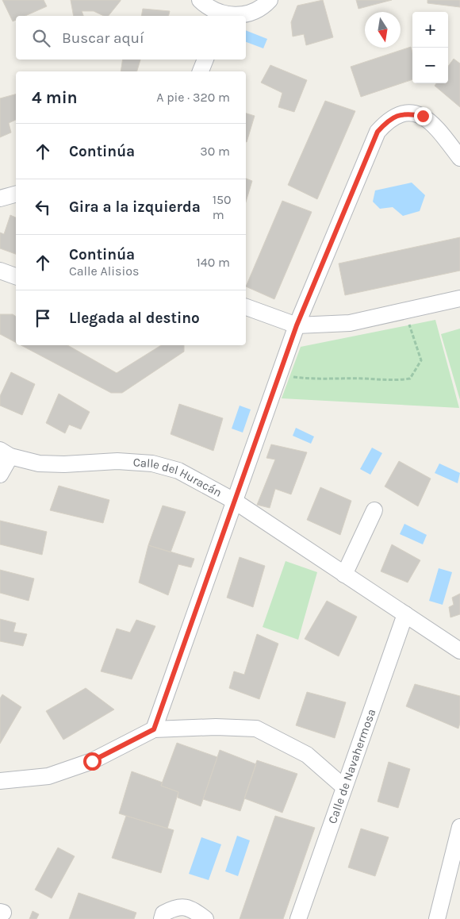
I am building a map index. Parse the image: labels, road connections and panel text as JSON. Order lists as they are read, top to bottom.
{
  "streets": {
    "street": ["Calle del Huracán", "Calle de Navahermosa"]
  },
  "crossings": [
    ["Calle del Huracán", "Calle de Navahermosa"]
  ],
  "north": "bottom",
  "page": {
    "map_buttons": ["+", "−"],
    "search": "Buscar aquí",
    "heading": ["4 min", "A pie · 320 m"],
    "list": [
      ["Continúa", "30 m"],
      ["Gira a la izquierda", "150 m"],
      ["Continúa", "Calle Alisios", "140 m"],
      "Llegada al destino"
    ]
  }
}
